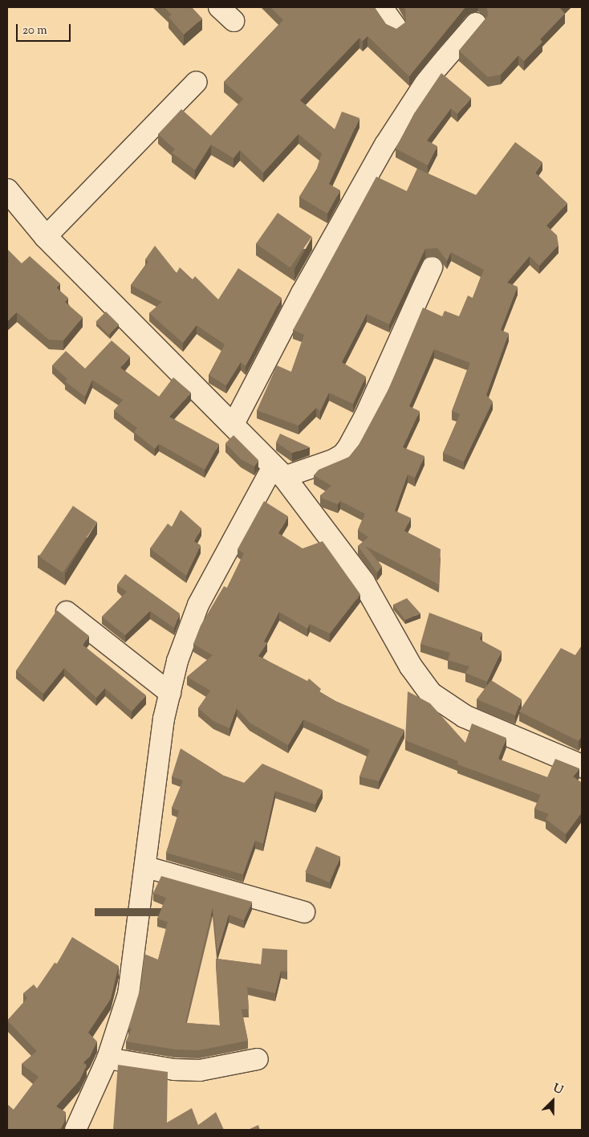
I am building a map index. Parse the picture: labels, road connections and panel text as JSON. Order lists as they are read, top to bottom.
{
  "scale_bar": "20 m",
  "north": "top right"
}
